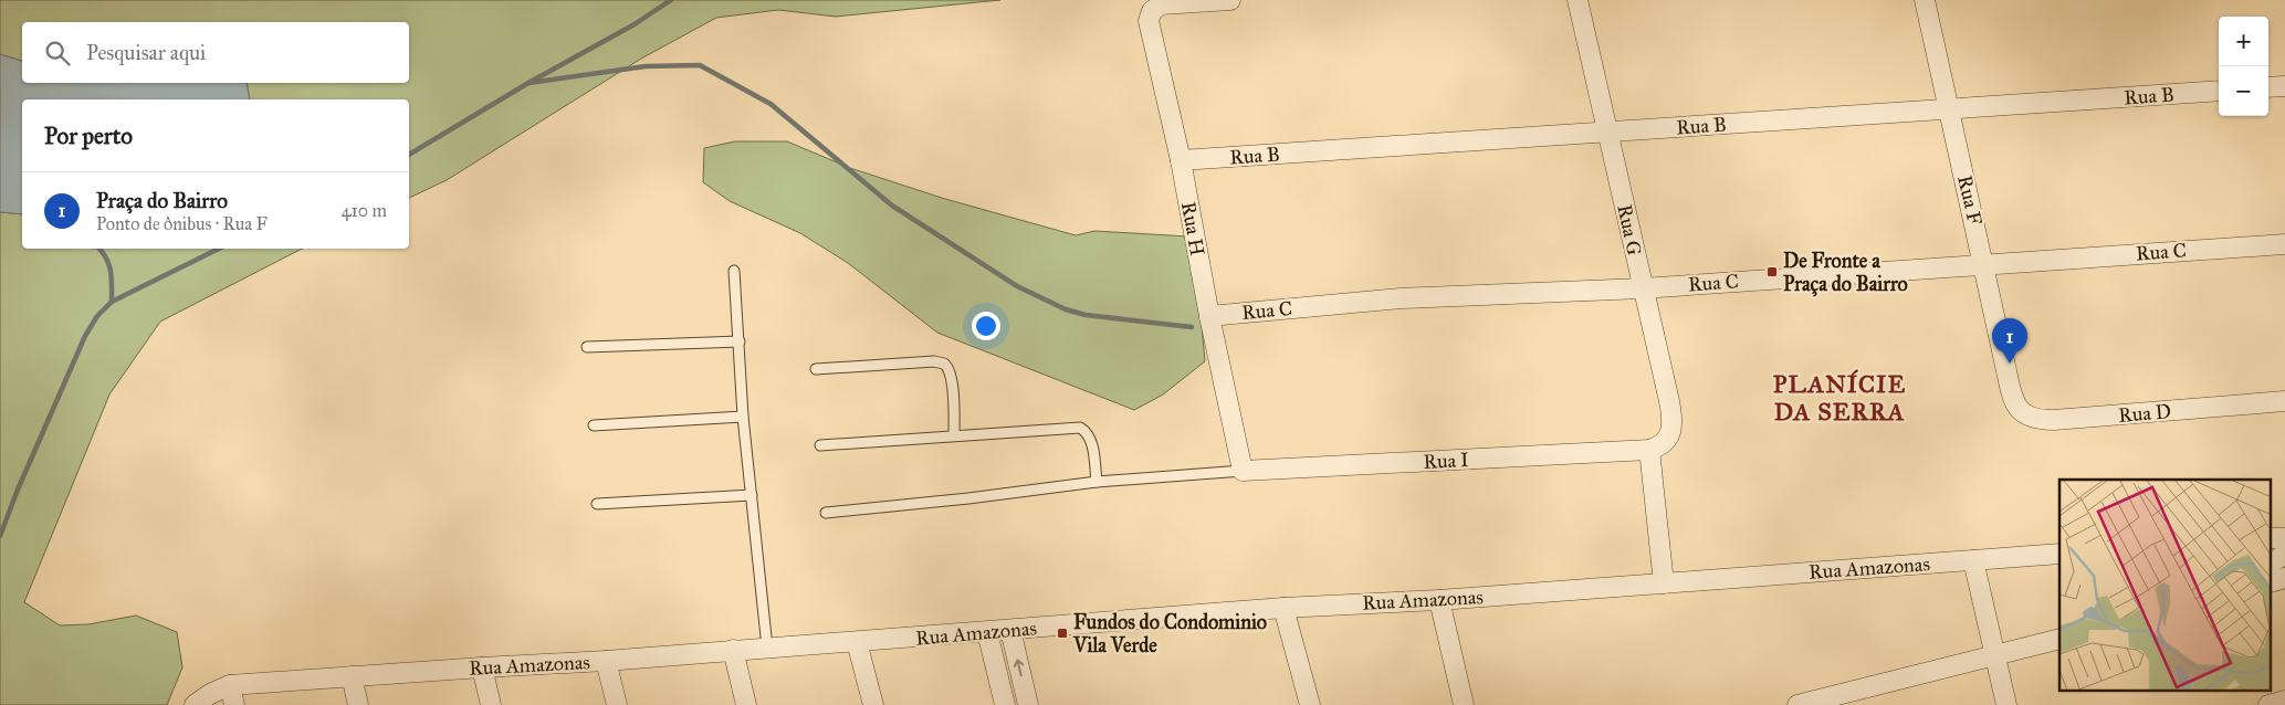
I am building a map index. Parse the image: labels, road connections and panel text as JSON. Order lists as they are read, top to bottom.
{
  "streets": {
    "street": [
      "Rua B",
      "Rua F",
      "Rua H",
      "Rua G",
      "Rua C",
      "Rua D",
      "Rua I",
      "Rua Amazonas"
    ]
  },
  "crossings": [
    ["Rua B", "Rua F"],
    ["Rua B", "Rua H"],
    ["Rua B", "Rua G"],
    ["Rua F", "Rua C"],
    ["Rua F", "Rua D"],
    ["Rua H", "Rua C"],
    ["Rua H", "Rua I"],
    ["Rua G", "Rua C"],
    ["Rua G", "Rua I"]
  ],
  "districts": ["PLANÍCIE DA SERRA"],
  "places": {
    "transit": ["De Fronte a Praça do Bairro", "Fundos do Condominio Vila Verde"]
  },
  "page": {
    "map_buttons": ["+", "−"],
    "search": "Pesquisar aqui",
    "heading": "Por perto",
    "list": [
      {
        "mark": "1",
        "name": "Praça do Bairro",
        "note": "Ponto de ônibus · Rua F",
        "value": "410 m"
      }
    ],
    "pins": "1"
  }
}
